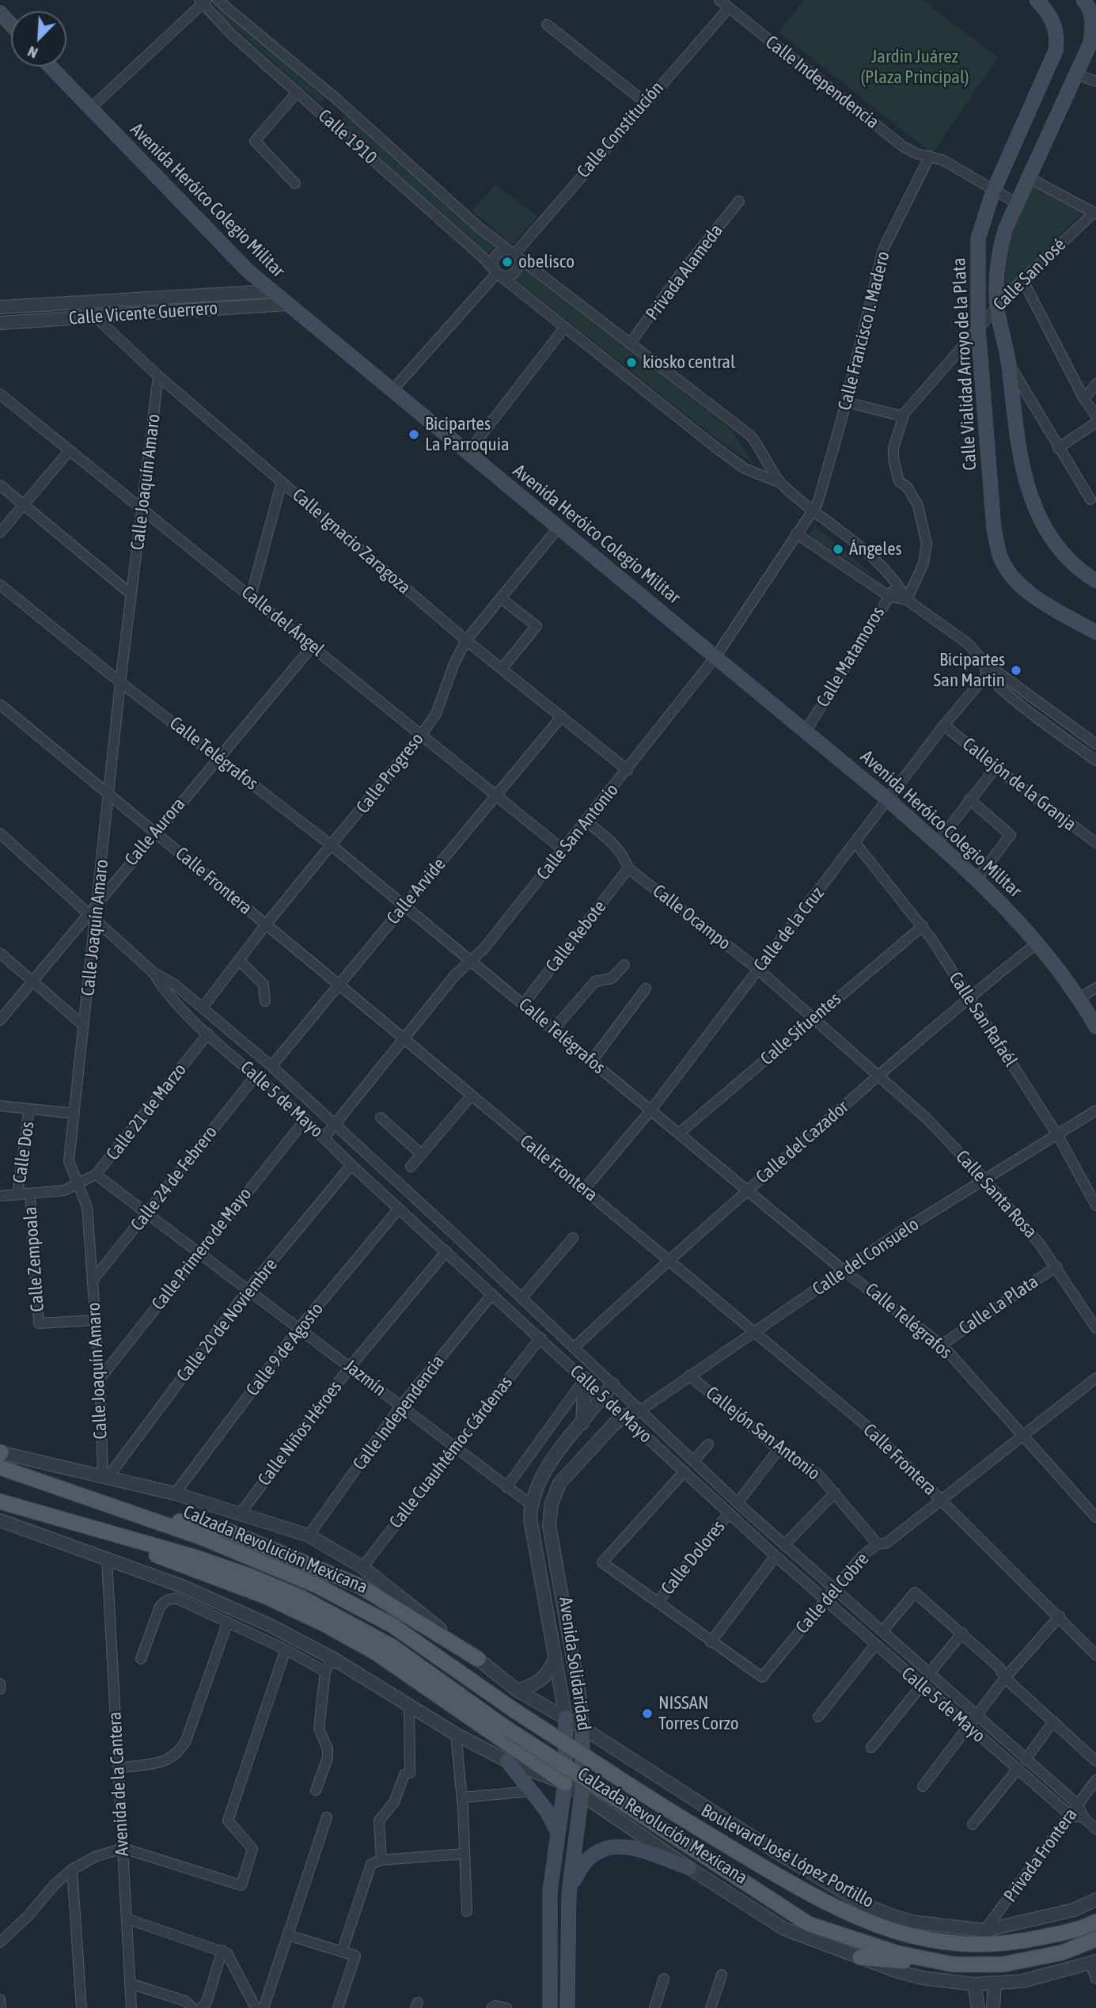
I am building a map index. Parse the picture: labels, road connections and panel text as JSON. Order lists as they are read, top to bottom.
{
  "streets": {
    "main road": [
      "Avenida Heróico Colegio Militar",
      "Calle Vialidad Arroyo de la Plata",
      "Calzada Revolución Mexicana",
      "Avenida Solidaridad",
      "Boulevard José López Portillo"
    ],
    "street": [
      "Calle Independencia",
      "Calle Constitución",
      "Calle 1910",
      "Privada Alameda",
      "Calle San José",
      "Calle Vicente Guerrero",
      "Calle Francisco I. Madero",
      "Calle Joaquín Amaro",
      "Calle Ignacio Zaragoza",
      "Calle del Ángel",
      "Calle Matamoros",
      "Calle Telégrafos",
      "Calle Progreso",
      "Callejón de la Granja",
      "Calle Aurora",
      "Calle San Antonio",
      "Calle Frontera",
      "Calle Arvide",
      "Calle Ocampo",
      "Calle de la Cruz",
      "Calle Rebote",
      "Calle San Rafaél",
      "Calle Sifuentes",
      "Calle 5 de Mayo",
      "Calle 21 de Marzo",
      "Calle del Cazador",
      "Calle Dos",
      "Calle 24 de Febrero",
      "Calle Santa Rosa",
      "Calle Primero de Mayo",
      "Calle del Consuelo",
      "Calle Zempoala",
      "Calle La Plata",
      "Calle 20 de Noviembre",
      "Calle 9 de Agosto",
      "Jazmín",
      "Calle Niños Héroes",
      "Callejón San Antonio",
      "Calle Cuauhtémoc Cárdenas",
      "Calle Dolores",
      "Calle del Cobre",
      "Avenida de la Cantera",
      "Privada Frontera"
    ]
  },
  "crossings": [
    ["Calle Independencia", "Calle Constitución"],
    ["Calle Independencia", "Calle Francisco I. Madero"],
    ["Calle Independencia", "Calle Vialidad Arroyo de la Plata"],
    ["Calle Independencia", "Calle 5 de Mayo"],
    ["Calle Independencia", "Jazmín"],
    ["Calle Independencia", "Calzada Revolución Mexicana"],
    ["Calle Constitución", "Calle 1910"],
    ["Calle 1910", "Privada Alameda"],
    ["Avenida Heróico Colegio Militar", "Calle Vicente Guerrero"],
    ["Avenida Heróico Colegio Militar", "Calle Matamoros"],
    ["Avenida Heróico Colegio Militar", "Calle Progreso"],
    ["Avenida Heróico Colegio Militar", "Calle San Antonio"],
    ["Avenida Heróico Colegio Militar", "Calle de la Cruz"],
    ["Avenida Heróico Colegio Militar", "Calle del Cazador"],
    ["Calle San José", "Calle Vialidad Arroyo de la Plata"],
    ["Calle Vicente Guerrero", "Calle Ignacio Zaragoza"],
    ["Calle Francisco I. Madero", "Calle San Antonio"],
    ["Calle Joaquín Amaro", "Calle Ignacio Zaragoza"],
    ["Calle Joaquín Amaro", "Calle del Ángel"],
    ["Calle Joaquín Amaro", "Calle Telégrafos"],
    ["Calle Joaquín Amaro", "Calle Aurora"],
    ["Calle Joaquín Amaro", "Calle Frontera"],
    ["Calle Joaquín Amaro", "Calle 5 de Mayo"],
    ["Calle Joaquín Amaro", "Calle 21 de Marzo"],
    ["Calle Joaquín Amaro", "Calle 24 de Febrero"],
    ["Calle Joaquín Amaro", "Calle Primero de Mayo"],
    ["Calle Joaquín Amaro", "Calle Zempoala"],
    ["Calle Joaquín Amaro", "Calle 20 de Noviembre"],
    ["Calle Joaquín Amaro", "Calzada Revolución Mexicana"],
    ["Calle Ignacio Zaragoza", "Calle Progreso"],
    ["Calle Ignacio Zaragoza", "Calle San Antonio"],
    ["Calle Ignacio Zaragoza", "Calle Arvide"],
    ["Calle del Ángel", "Calle Progreso"],
    ["Calle del Ángel", "Calle Aurora"],
    ["Calle del Ángel", "Calle San Antonio"],
    ["Calle del Ángel", "Calle Arvide"],
    ["Calle Telégrafos", "Calle Progreso"],
    ["Calle Telégrafos", "Calle Aurora"],
    ["Calle Telégrafos", "Calle San Antonio"],
    ["Calle Telégrafos", "Calle Arvide"],
    ["Calle Telégrafos", "Calle de la Cruz"],
    ["Calle Telégrafos", "Calle Rebote"],
    ["Calle Telégrafos", "Calle Sifuentes"],
    ["Calle Telégrafos", "Calle del Cazador"],
    ["Calle Telégrafos", "Calle del Consuelo"],
    ["Calle Telégrafos", "Calle La Plata"],
    ["Calle Telégrafos", "Calle del Cobre"],
    ["Calle Progreso", "Calle Frontera"],
    ["Calle Progreso", "Calle 5 de Mayo"],
    ["Callejón de la Granja", "Calle de la Cruz"],
    ["Calle Aurora", "Calle Frontera"],
    ["Calle Aurora", "Calle 5 de Mayo"],
    ["Calle San Antonio", "Calle Frontera"],
    ["Calle San Antonio", "Calle Ocampo"],
    ["Calle San Antonio", "Calle 5 de Mayo"],
    ["Calle Frontera", "Calle Arvide"],
    ["Calle Frontera", "Calle de la Cruz"],
    ["Calle Frontera", "Calle del Cazador"],
    ["Calle Frontera", "Calle del Consuelo"],
    ["Calle Frontera", "Calle del Cobre"],
    ["Calle Arvide", "Calle 5 de Mayo"],
    ["Calle Ocampo", "Calle de la Cruz"],
    ["Calle Ocampo", "Calle Rebote"],
    ["Calle Ocampo", "Calle Sifuentes"],
    ["Calle Ocampo", "Calle del Cazador"],
    ["Calle Ocampo", "Calle Santa Rosa"],
    ["Calle de la Cruz", "Calle San Rafaél"],
    ["Calle San Rafaél", "Calle Sifuentes"],
    ["Calle San Rafaél", "Calle del Cazador"],
    ["Calle San Rafaél", "Calle del Consuelo"],
    ["Calle 5 de Mayo", "Calle 21 de Marzo"],
    ["Calle 5 de Mayo", "Calle del Cazador"],
    ["Calle 5 de Mayo", "Calle 24 de Febrero"],
    ["Calle 5 de Mayo", "Calle Primero de Mayo"],
    ["Calle 5 de Mayo", "Calle del Consuelo"],
    ["Calle 5 de Mayo", "Calle 20 de Noviembre"],
    ["Calle 5 de Mayo", "Calle 9 de Agosto"],
    ["Calle 5 de Mayo", "Calle Niños Héroes"],
    ["Calle 5 de Mayo", "Calle Cuauhtémoc Cárdenas"],
    ["Calle 5 de Mayo", "Calle Dolores"],
    ["Calle 5 de Mayo", "Calle del Cobre"],
    ["Calle 5 de Mayo", "Avenida Solidaridad"],
    ["Calle 5 de Mayo", "Privada Frontera"],
    ["Calle 21 de Marzo", "Calle Dos"],
    ["Calle 21 de Marzo", "Calle Zempoala"],
    ["Calle 21 de Marzo", "Jazmín"],
    ["Calle del Cazador", "Calle Santa Rosa"],
    ["Calle 24 de Febrero", "Jazmín"],
    ["Calle Santa Rosa", "Calle del Consuelo"],
    ["Calle Santa Rosa", "Calle La Plata"],
    ["Calle Primero de Mayo", "Jazmín"],
    ["Calle del Consuelo", "Callejón San Antonio"],
    ["Calle del Consuelo", "Avenida Solidaridad"],
    ["Calle 20 de Noviembre", "Jazmín"],
    ["Calle 20 de Noviembre", "Calzada Revolución Mexicana"],
    ["Calle 9 de Agosto", "Jazmín"],
    ["Calle 9 de Agosto", "Calzada Revolución Mexicana"],
    ["Jazmín", "Calle Niños Héroes"],
    ["Jazmín", "Calle Cuauhtémoc Cárdenas"],
    ["Jazmín", "Avenida Solidaridad"],
    ["Calle Niños Héroes", "Calzada Revolución Mexicana"],
    ["Callejón San Antonio", "Calle Dolores"],
    ["Callejón San Antonio", "Calle del Cobre"],
    ["Calle Cuauhtémoc Cárdenas", "Calzada Revolución Mexicana"],
    ["Calzada Revolución Mexicana", "Avenida Solidaridad"],
    ["Calzada Revolución Mexicana", "Avenida de la Cantera"],
    ["Calzada Revolución Mexicana", "Privada Frontera"],
    ["Calzada Revolución Mexicana", "Boulevard José López Portillo"]
  ],
  "parks": ["Jardin Juárez (Plaza Principal)"],
  "places": [
    "obelisco",
    "kiosko central",
    "Bicipartes La Parroquia",
    "Ángeles",
    "Bicipartes San Martin",
    "NISSAN Torres Corzo"
  ],
  "north": "bottom left"
}
